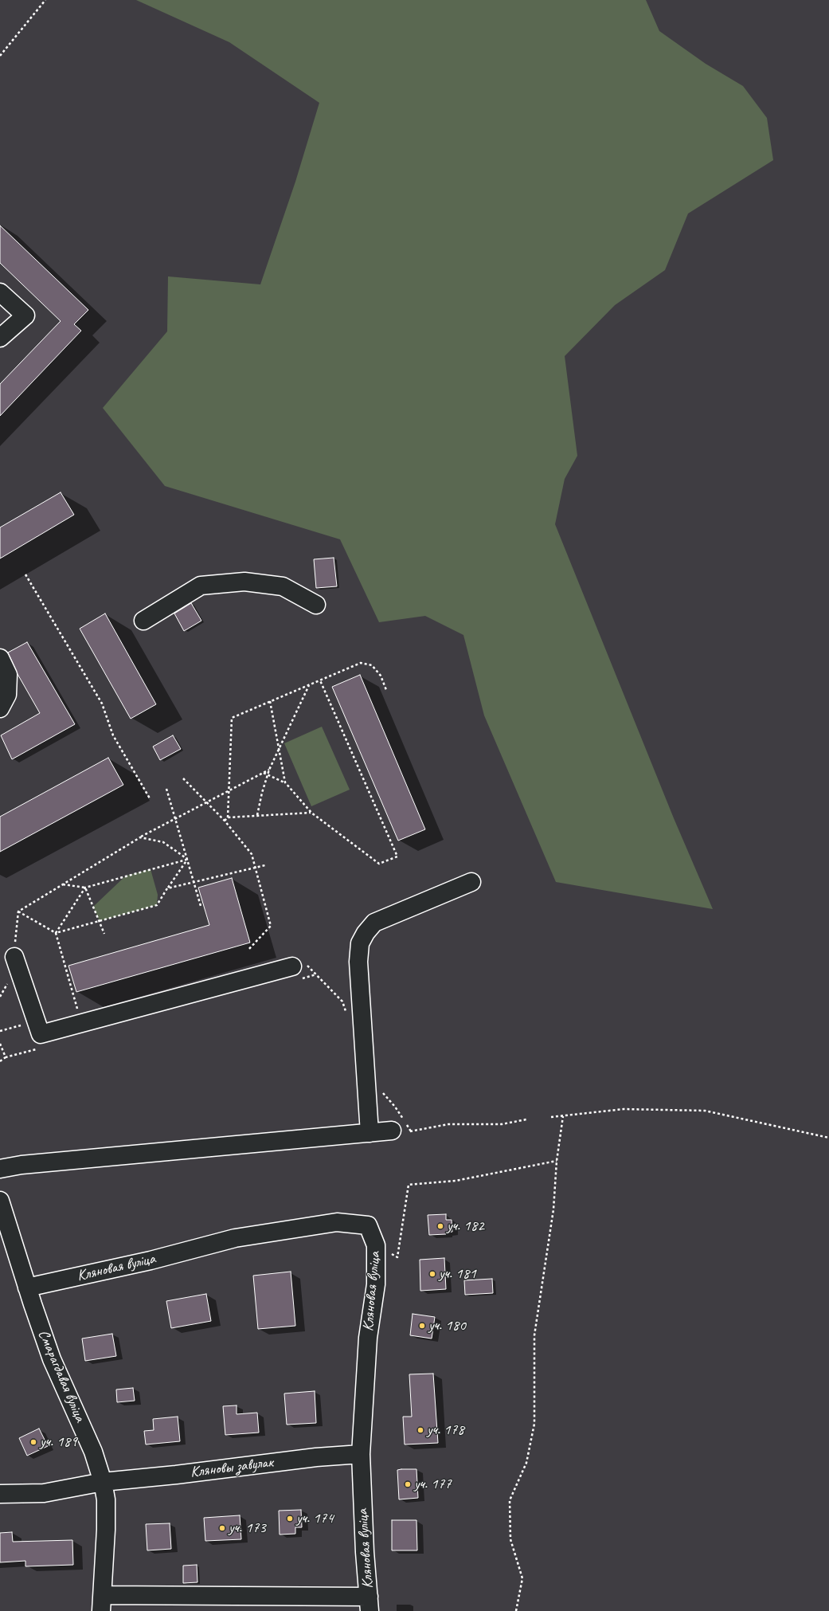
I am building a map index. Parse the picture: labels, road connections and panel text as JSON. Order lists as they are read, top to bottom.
{
  "streets": {
    "street": ["Кляновая вуліца", "Смарагдавая вуліца", "Кляновы завулак"]
  },
  "crossings": [
    ["Кляновая вуліца", "Смарагдавая вуліца"],
    ["Кляновая вуліца", "Кляновы завулак"],
    ["Смарагдавая вуліца", "Кляновы завулак"]
  ],
  "places": [
    "уч. 182",
    "уч. 181",
    "уч. 180",
    "уч. 178",
    "уч. 189",
    "уч. 177",
    "уч. 174",
    "уч. 173"
  ]
}
